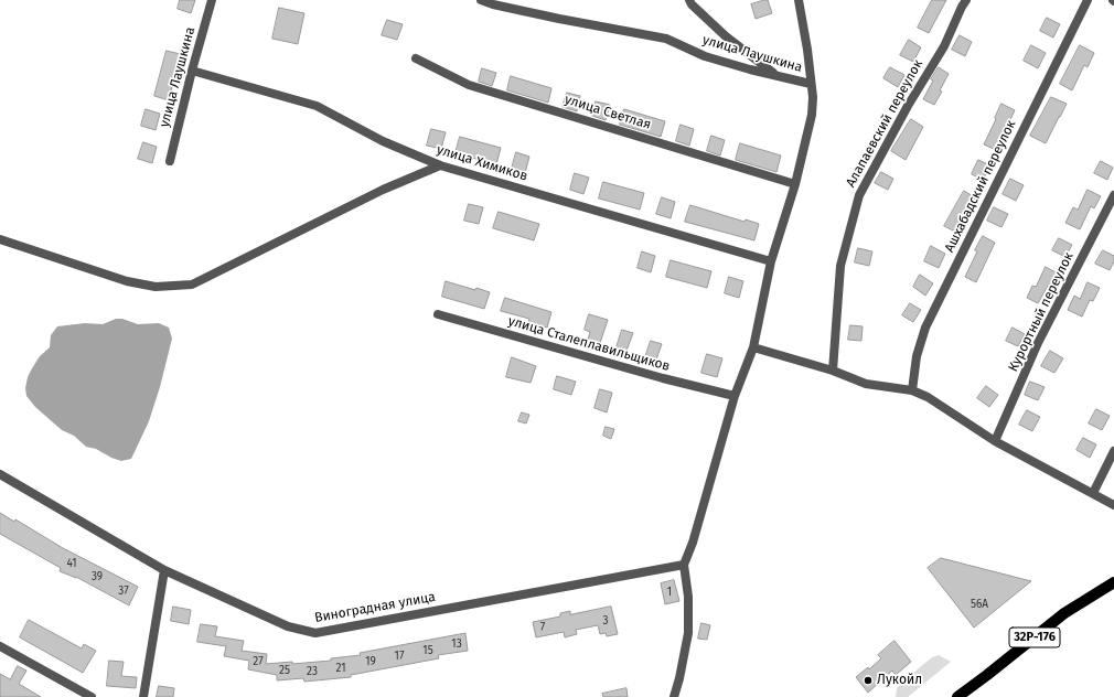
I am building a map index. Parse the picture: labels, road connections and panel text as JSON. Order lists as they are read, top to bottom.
{
  "streets": {
    "main road": ["32Р-176"],
    "street": [
      "улица Лаушкина",
      "улица Светлая",
      "Алапаевский переулок",
      "улица Химиков",
      "Ашхабадский переулок",
      "Курортный переулок",
      "улица Сталеплавильщиков",
      "Виноградная улица"
    ]
  },
  "crossings": [
    ["улица Лаушкина", "улица Химиков"]
  ],
  "places": ["Лукойл"],
  "house_numbers": [
    "41",
    "39",
    "37",
    "1",
    "56А",
    "3",
    "7",
    "13",
    "15",
    "17",
    "27",
    "19",
    "21",
    "25",
    "23"
  ]
}
